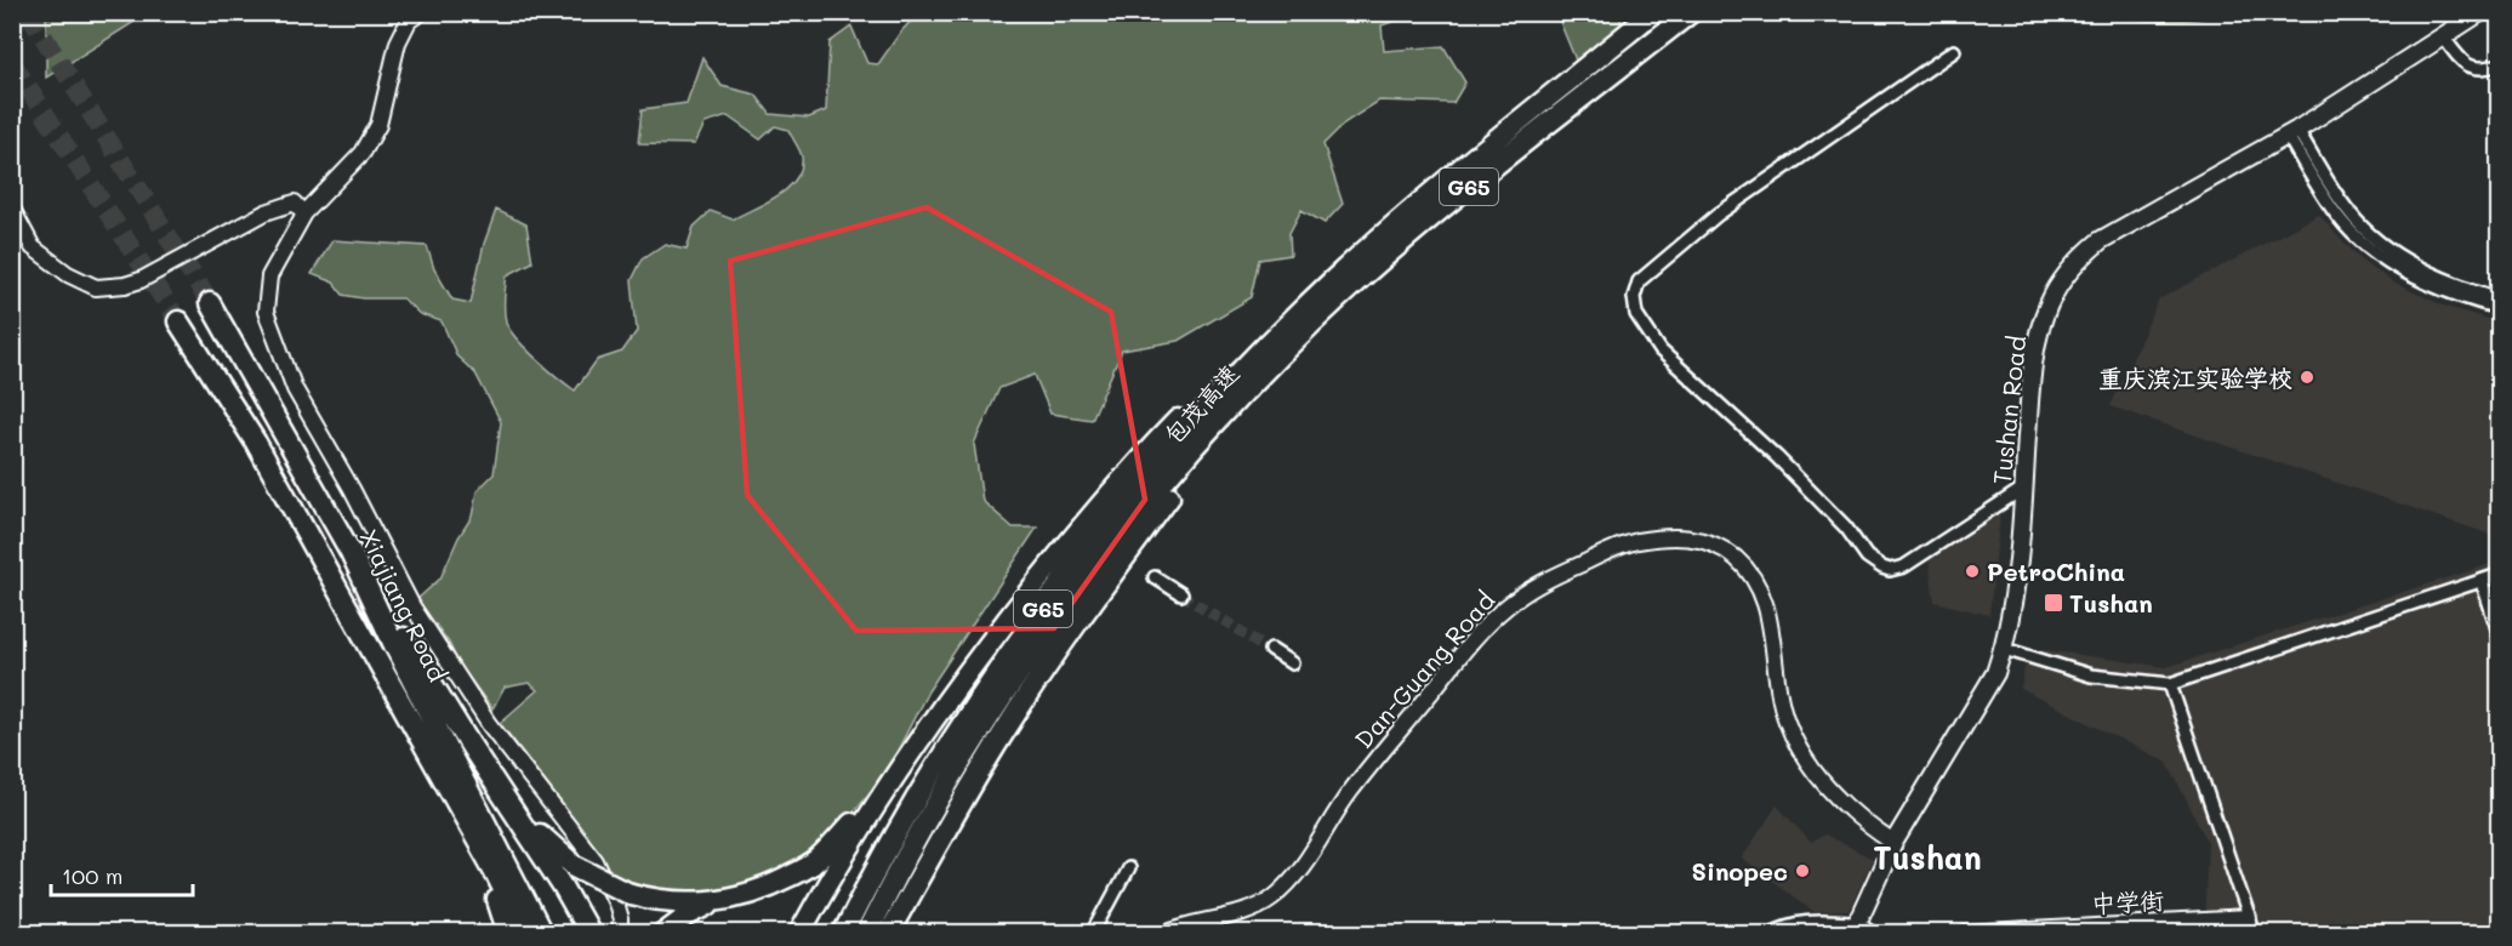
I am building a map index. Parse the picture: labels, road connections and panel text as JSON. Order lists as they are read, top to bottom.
{
  "streets": {
    "highway": ["G65", "包茂高速", "Xiajiang Road"],
    "main road": ["Tushan Road"],
    "street": ["Dan-Guang Road", "中学街"]
  },
  "crossings": [
    ["Tushan Road", "Dan-Guang Road"]
  ],
  "districts": ["Tushan"],
  "places": {
    "other": ["重庆滨江实验学校", "PetroChina", "Sinopec"],
    "transit": ["Tushan"]
  },
  "scale_bar": "100 m"
}
